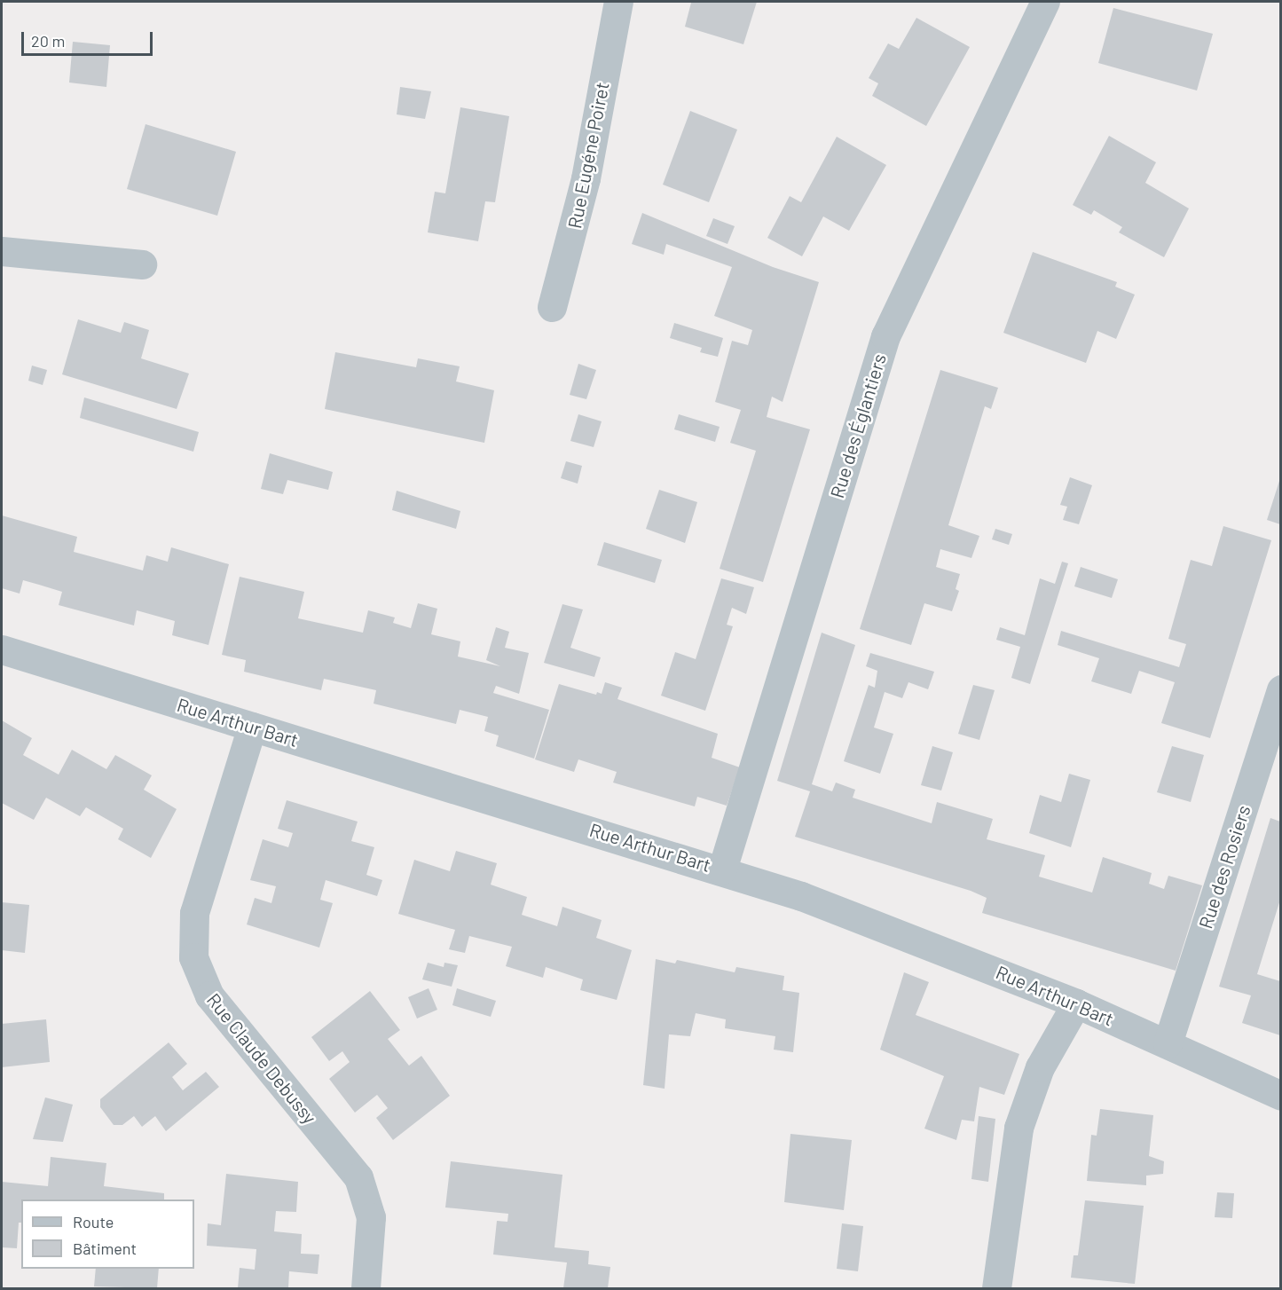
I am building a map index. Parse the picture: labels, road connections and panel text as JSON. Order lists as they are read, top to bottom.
{
  "streets": {
    "street": [
      "Rue Eugéne Poiret",
      "Rue des Églantiers",
      "Rue Arthur Bart",
      "Rue des Rosiers",
      "Rue Claude Debussy"
    ]
  },
  "crossings": [
    ["Rue des Églantiers", "Rue Arthur Bart"],
    ["Rue Arthur Bart", "Rue des Rosiers"],
    ["Rue Arthur Bart", "Rue Claude Debussy"]
  ],
  "legend": ["Route", "Bâtiment"],
  "scale_bar": "20 m"
}
